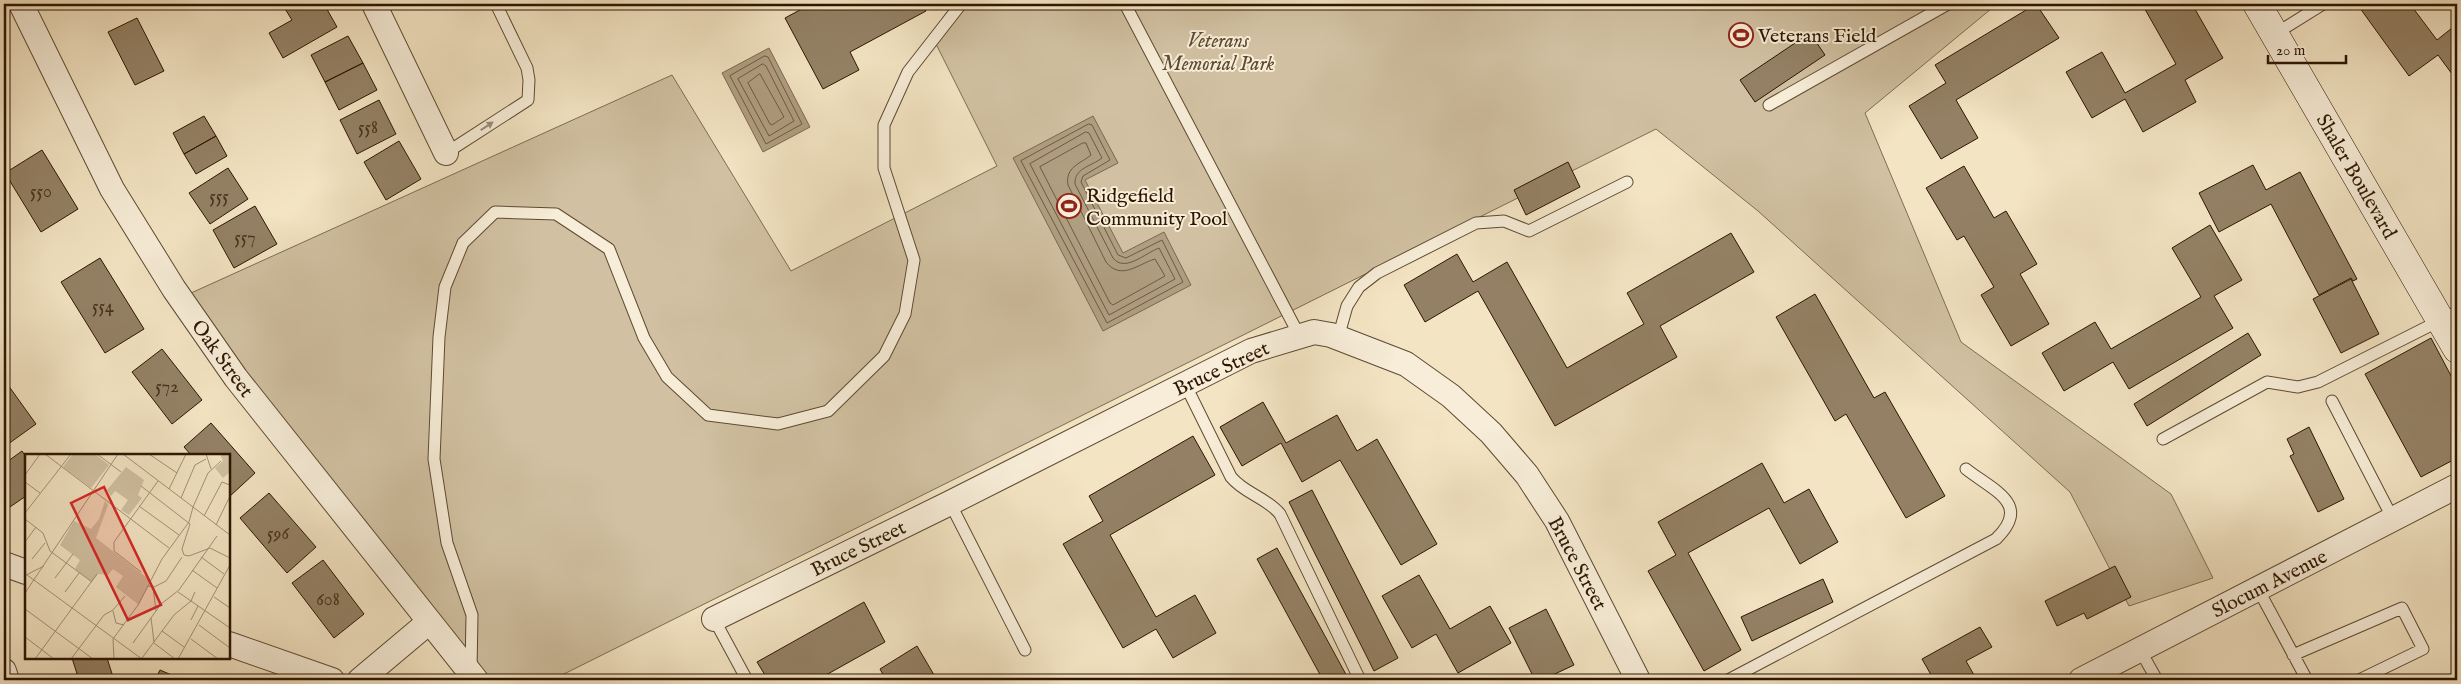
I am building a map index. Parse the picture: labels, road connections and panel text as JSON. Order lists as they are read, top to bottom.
{
  "streets": {
    "street": [
      "Shaler Boulevard",
      "Oak Street",
      "Bruce Street",
      "Slocum Avenue"
    ]
  },
  "parks": ["Veterans Memorial Park"],
  "places": {
    "sports": ["Veterans Field", "Ridgefield Community Pool"]
  },
  "house_numbers": [
    "558",
    "550",
    "555",
    "557",
    "554",
    "572",
    "596",
    "608"
  ],
  "scale_bar": "20 m"
}
